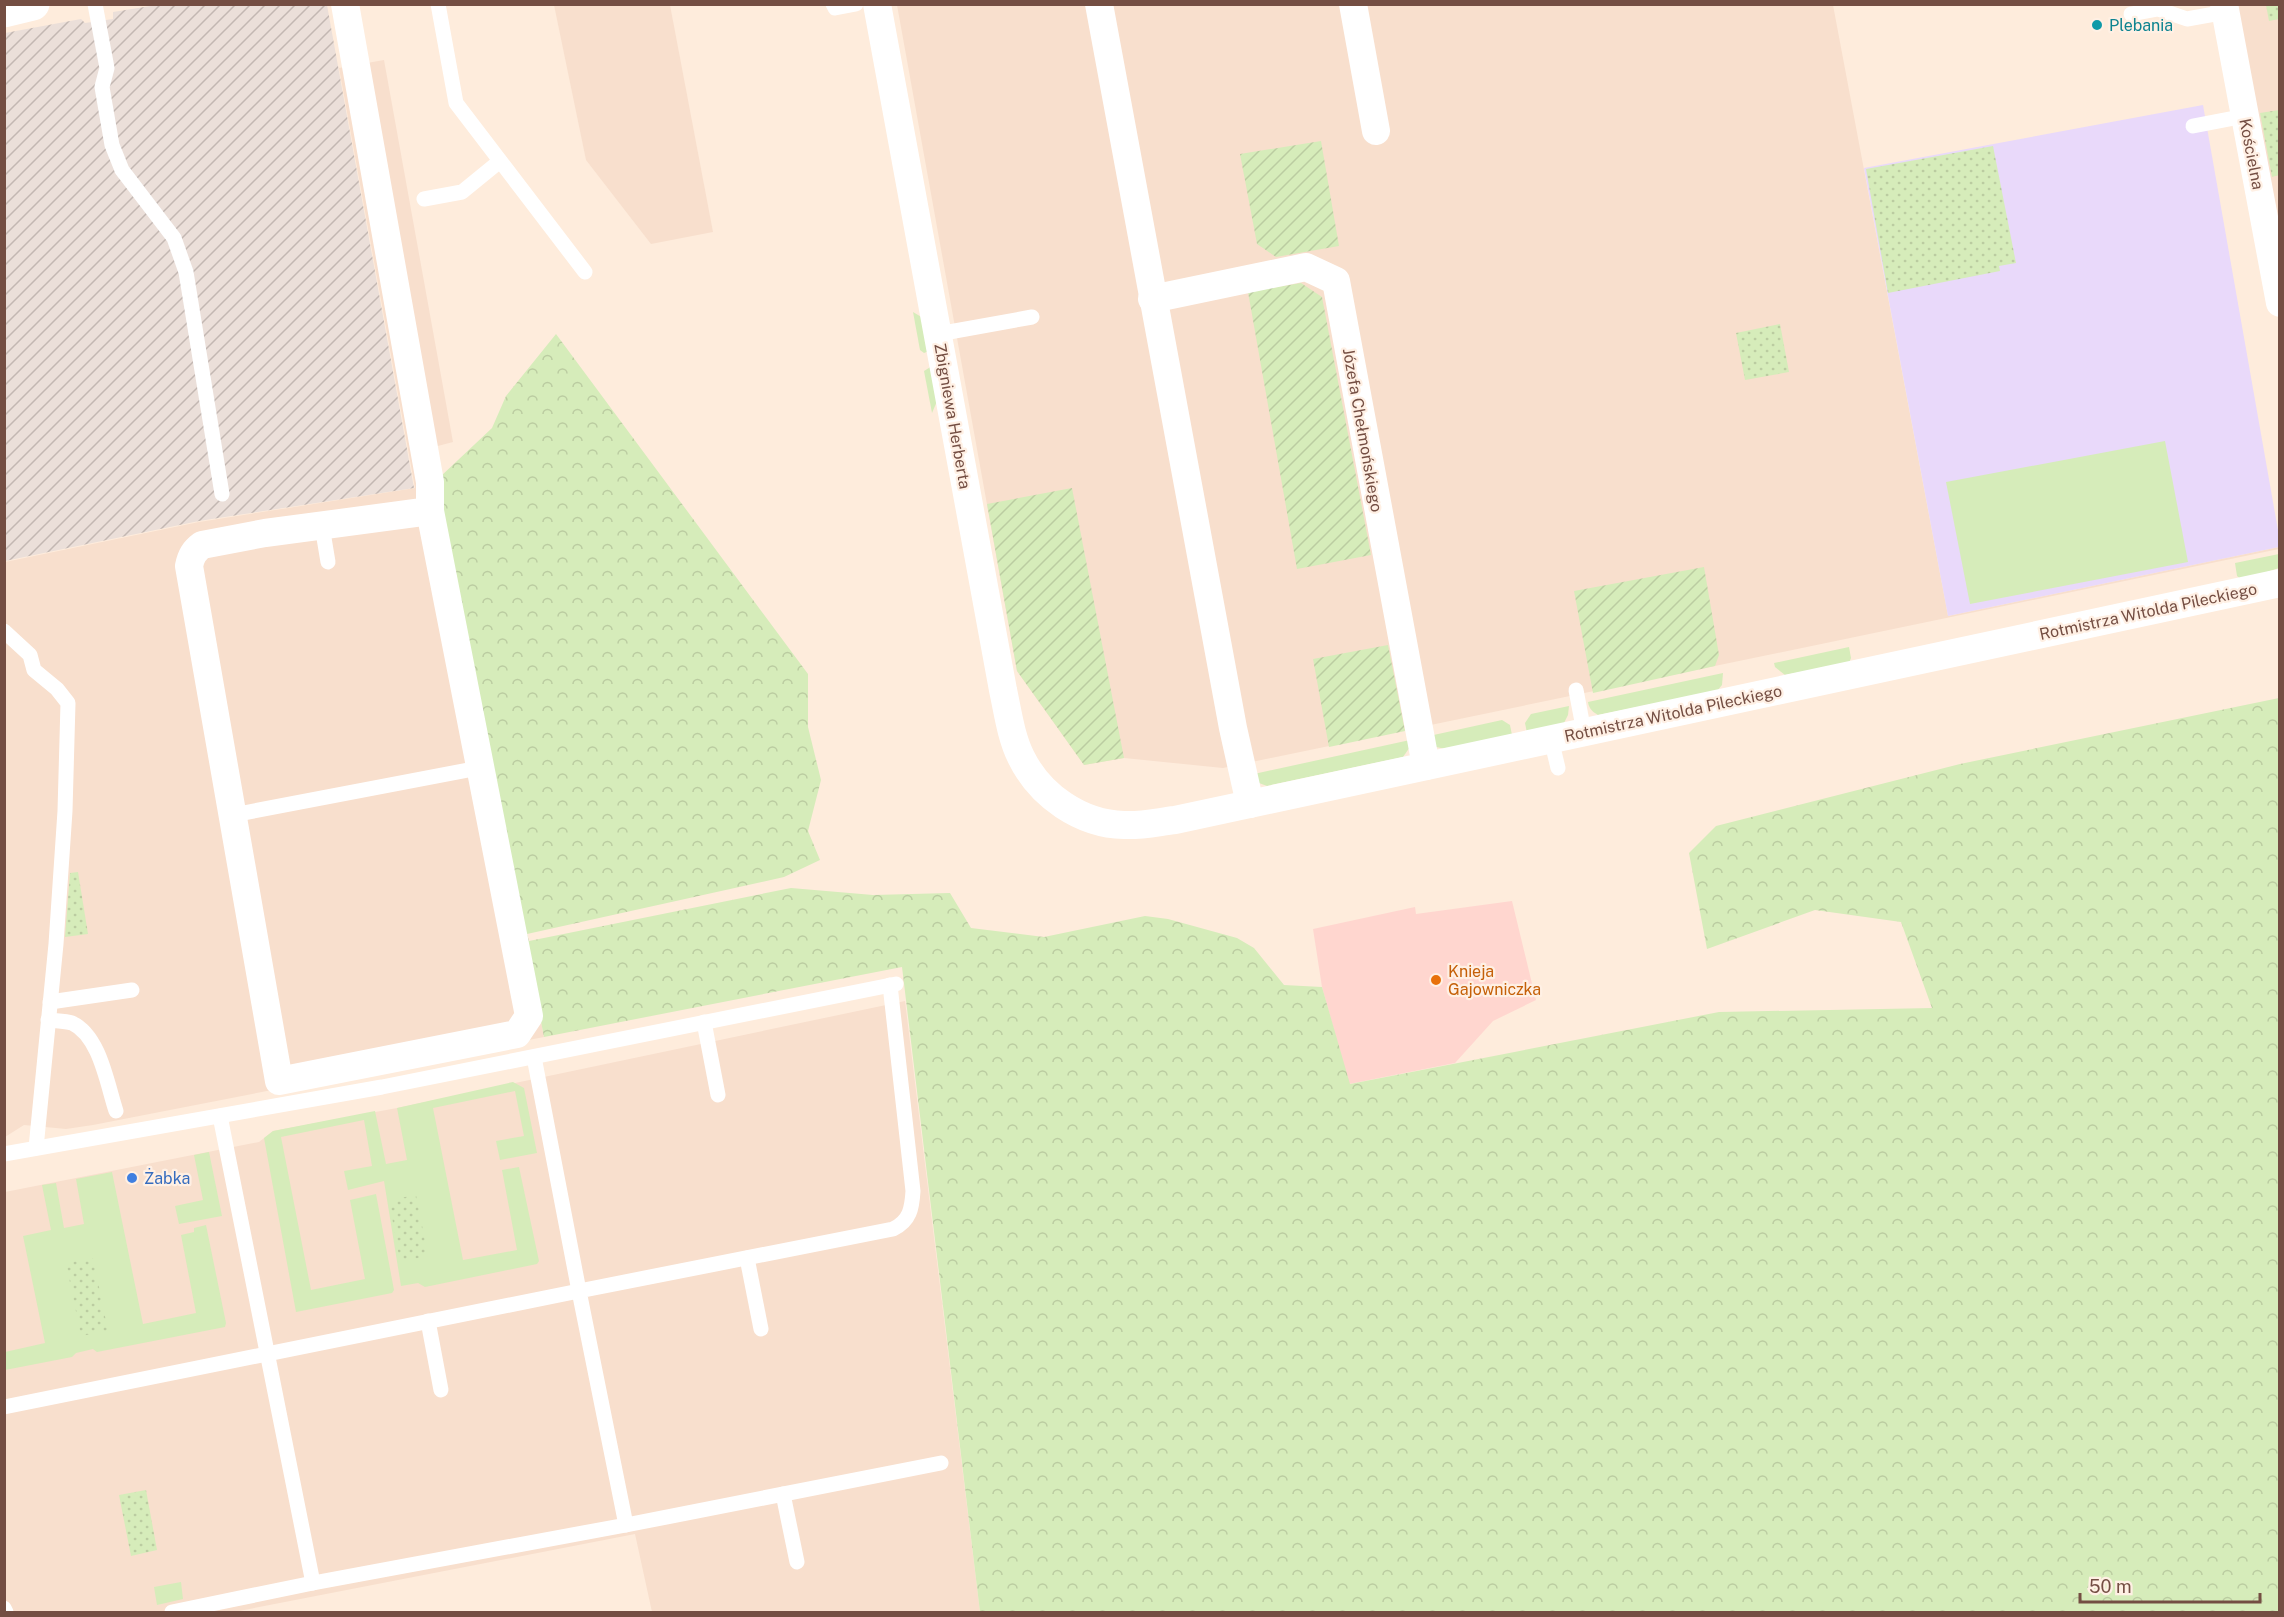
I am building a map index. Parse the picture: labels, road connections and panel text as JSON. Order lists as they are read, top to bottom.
{
  "streets": {
    "street": [
      "Kościelna",
      "Zbigniewa Herberta",
      "Józefa Chełmońskiego",
      "Rotmistrza Witolda Pileckiego"
    ]
  },
  "crossings": [
    ["Zbigniewa Herberta", "Rotmistrza Witolda Pileckiego"],
    ["Józefa Chełmońskiego", "Rotmistrza Witolda Pileckiego"]
  ],
  "places": ["Plebania", "Knieja Gajowniczka", "Żabka"],
  "scale_bar": "50 m"
}
